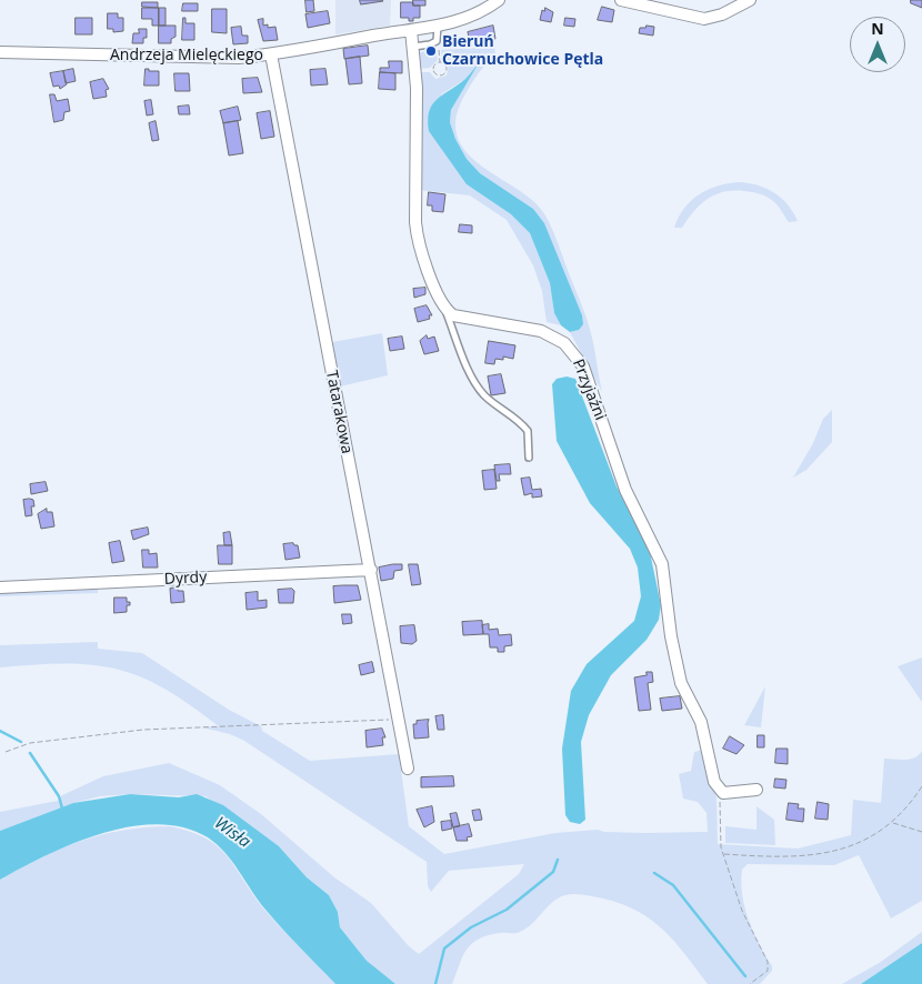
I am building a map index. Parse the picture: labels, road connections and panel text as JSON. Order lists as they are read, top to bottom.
{
  "streets": {
    "street": [
      "Andrzeja Mielęckiego",
      "Przyjaźni",
      "Tatarakowa",
      "Dyrdy"
    ]
  },
  "crossings": [
    ["Andrzeja Mielęckiego", "Tatarakowa"],
    ["Tatarakowa", "Dyrdy"]
  ],
  "water": ["Wisła"],
  "places": ["Bieruń Czarnuchowice Pętla"],
  "north": "top"
}
